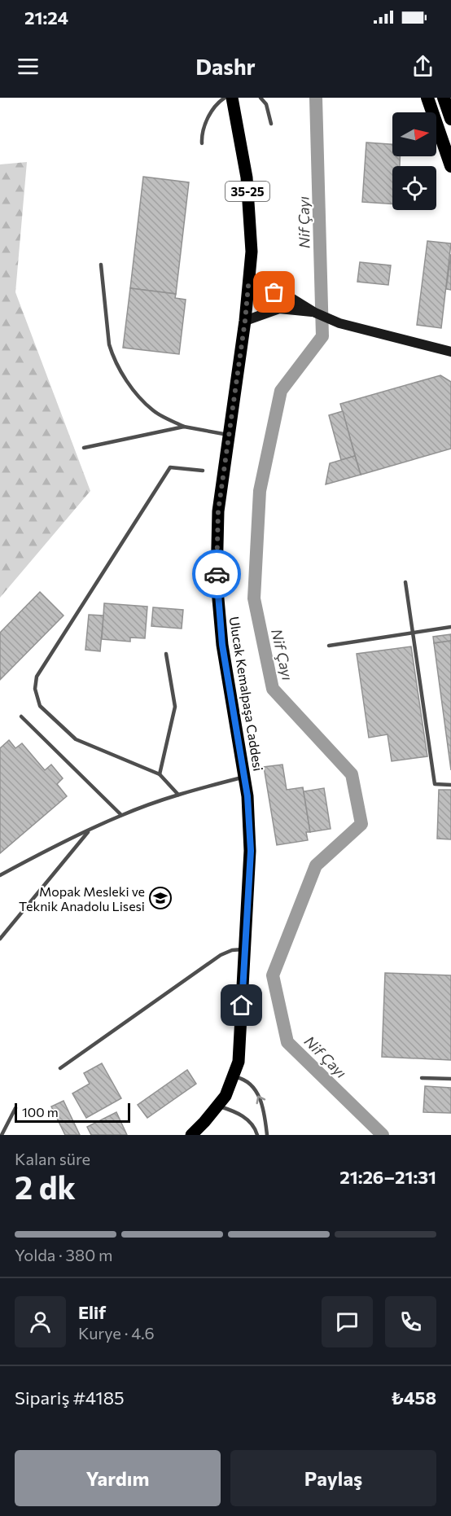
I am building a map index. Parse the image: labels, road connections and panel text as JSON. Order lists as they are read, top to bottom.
{
  "streets": {
    "main road": ["35-25", "Ulucak Kemalpaşa Caddesi"]
  },
  "water": ["Nif Çayı"],
  "places": {
    "school or university": ["Mopak Mesleki ve Teknik Anadolu Lisesi"]
  },
  "scale_bar": "100 m",
  "north": "right",
  "page": {
    "status": "21:24",
    "header": "Dashr",
    "scale": "100 m",
    "heading": ["2 dk", "Kalan süre", "21:26–21:31"],
    "panel": [
      "Elif",
      "Kurye · 4.6",
      "Sipariş #4185",
      "₺458"
    ],
    "bar": "Yolda · 380 m",
    "buttons": ["Yardım", "Paylaş"]
  }
}
